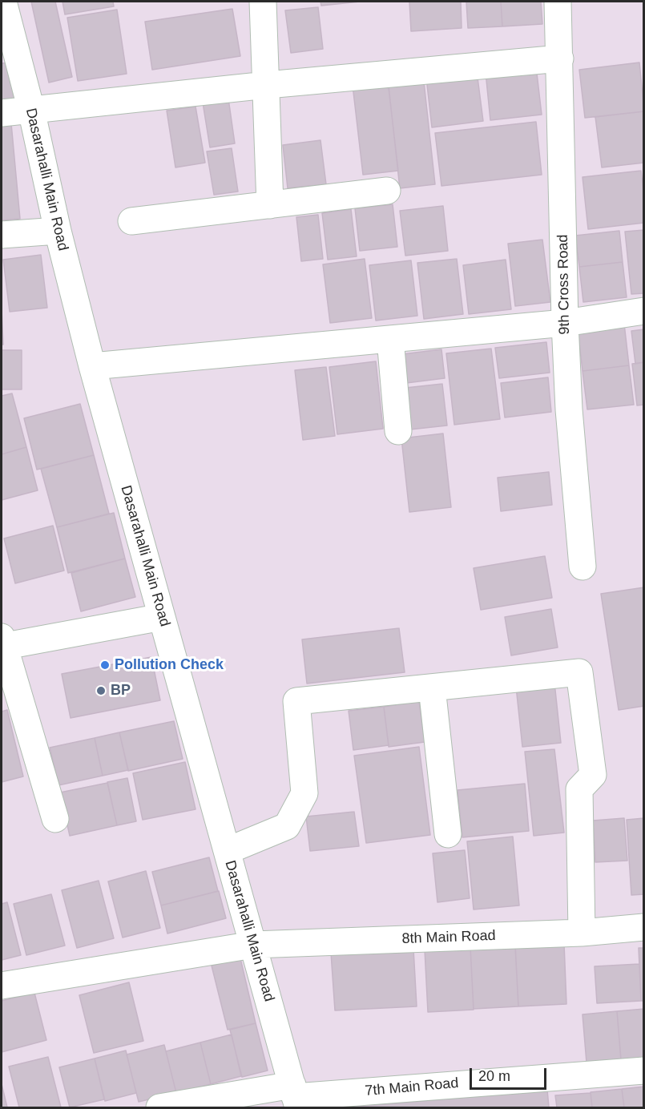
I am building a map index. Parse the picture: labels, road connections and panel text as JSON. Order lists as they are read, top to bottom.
{
  "streets": {
    "street": [
      "Dasarahalli Main Road",
      "9th Cross Road",
      "8th Main Road",
      "7th Main Road"
    ]
  },
  "crossings": [
    ["Dasarahalli Main Road", "8th Main Road"],
    ["Dasarahalli Main Road", "7th Main Road"]
  ],
  "places": ["Pollution Check", "BP"],
  "scale_bar": "20 m"
}
